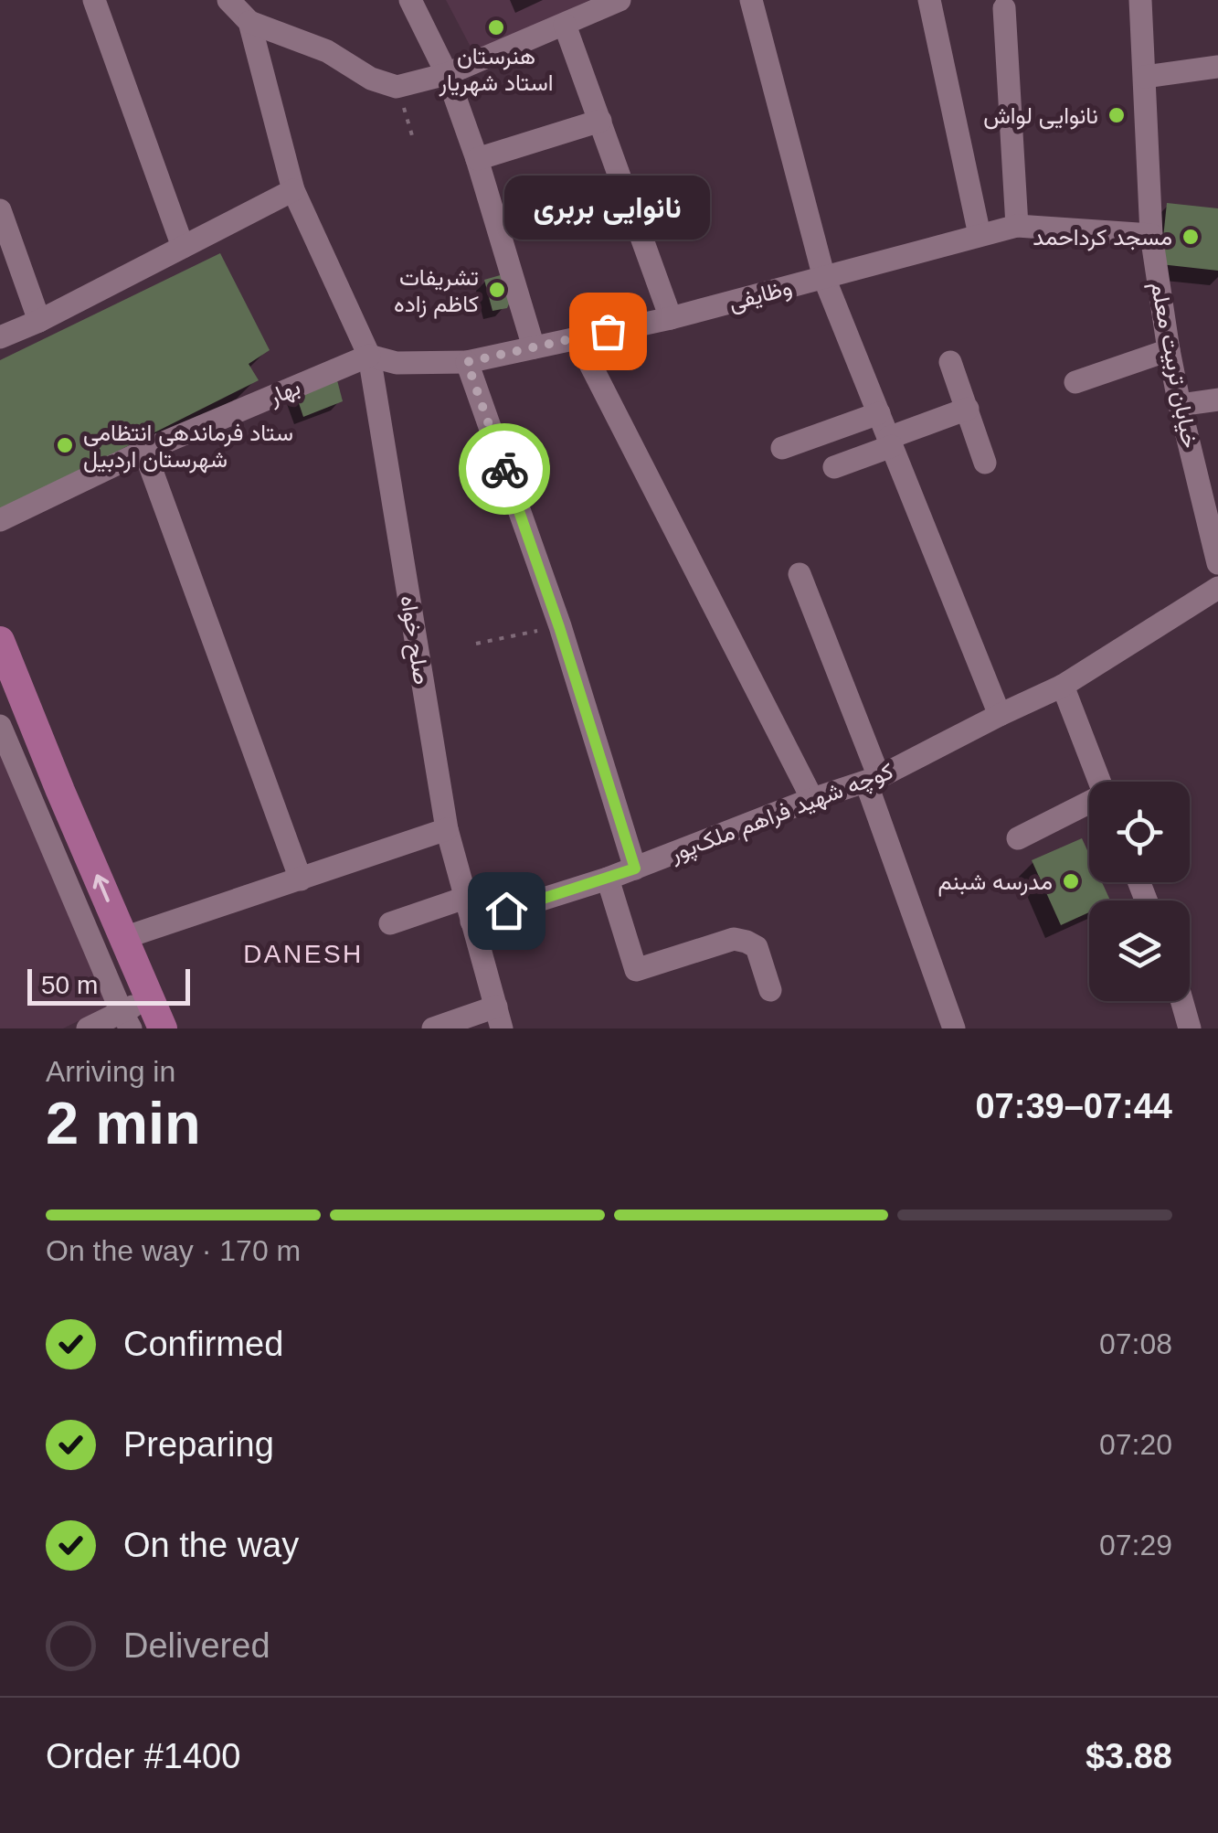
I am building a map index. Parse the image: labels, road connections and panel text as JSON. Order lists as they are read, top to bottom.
{
  "streets": {
    "street": [
      "وظایفی",
      "خیابان تربیت معلم",
      "بهار",
      "صلح خواه",
      "کوچه شهید فراهم ملک‌پور"
    ]
  },
  "crossings": [
    ["وظایفی", "خیابان تربیت معلم"],
    ["وظایفی", "بهار"],
    ["وظایفی", "صلح خواه"],
    ["بهار", "صلح خواه"],
    ["صلح خواه", "کوچه شهید فراهم ملک‌پور"]
  ],
  "districts": ["DANESH"],
  "places": [
    "هنرستان استاد شهریار",
    "نانوایی لواش",
    "مسجد کرداحمد",
    "تشریفات کاظم زاده",
    "نانوایی بربری",
    "ستاد فرماندهی انتظامی شهرستان اردبیل",
    "مدرسه شبنم"
  ],
  "scale_bar": "50 m",
  "page": {
    "bubble": "نانوایی بربری",
    "scale": "50 m",
    "heading": ["2 min", "Arriving in", "07:39–07:44"],
    "panel": ["Order #1400", "$3.88"],
    "bar": "On the way · 170 m",
    "list": [
      ["Confirmed", "07:08"],
      ["Preparing", "07:20"],
      ["On the way", "07:29"],
      "Delivered"
    ]
  }
}
